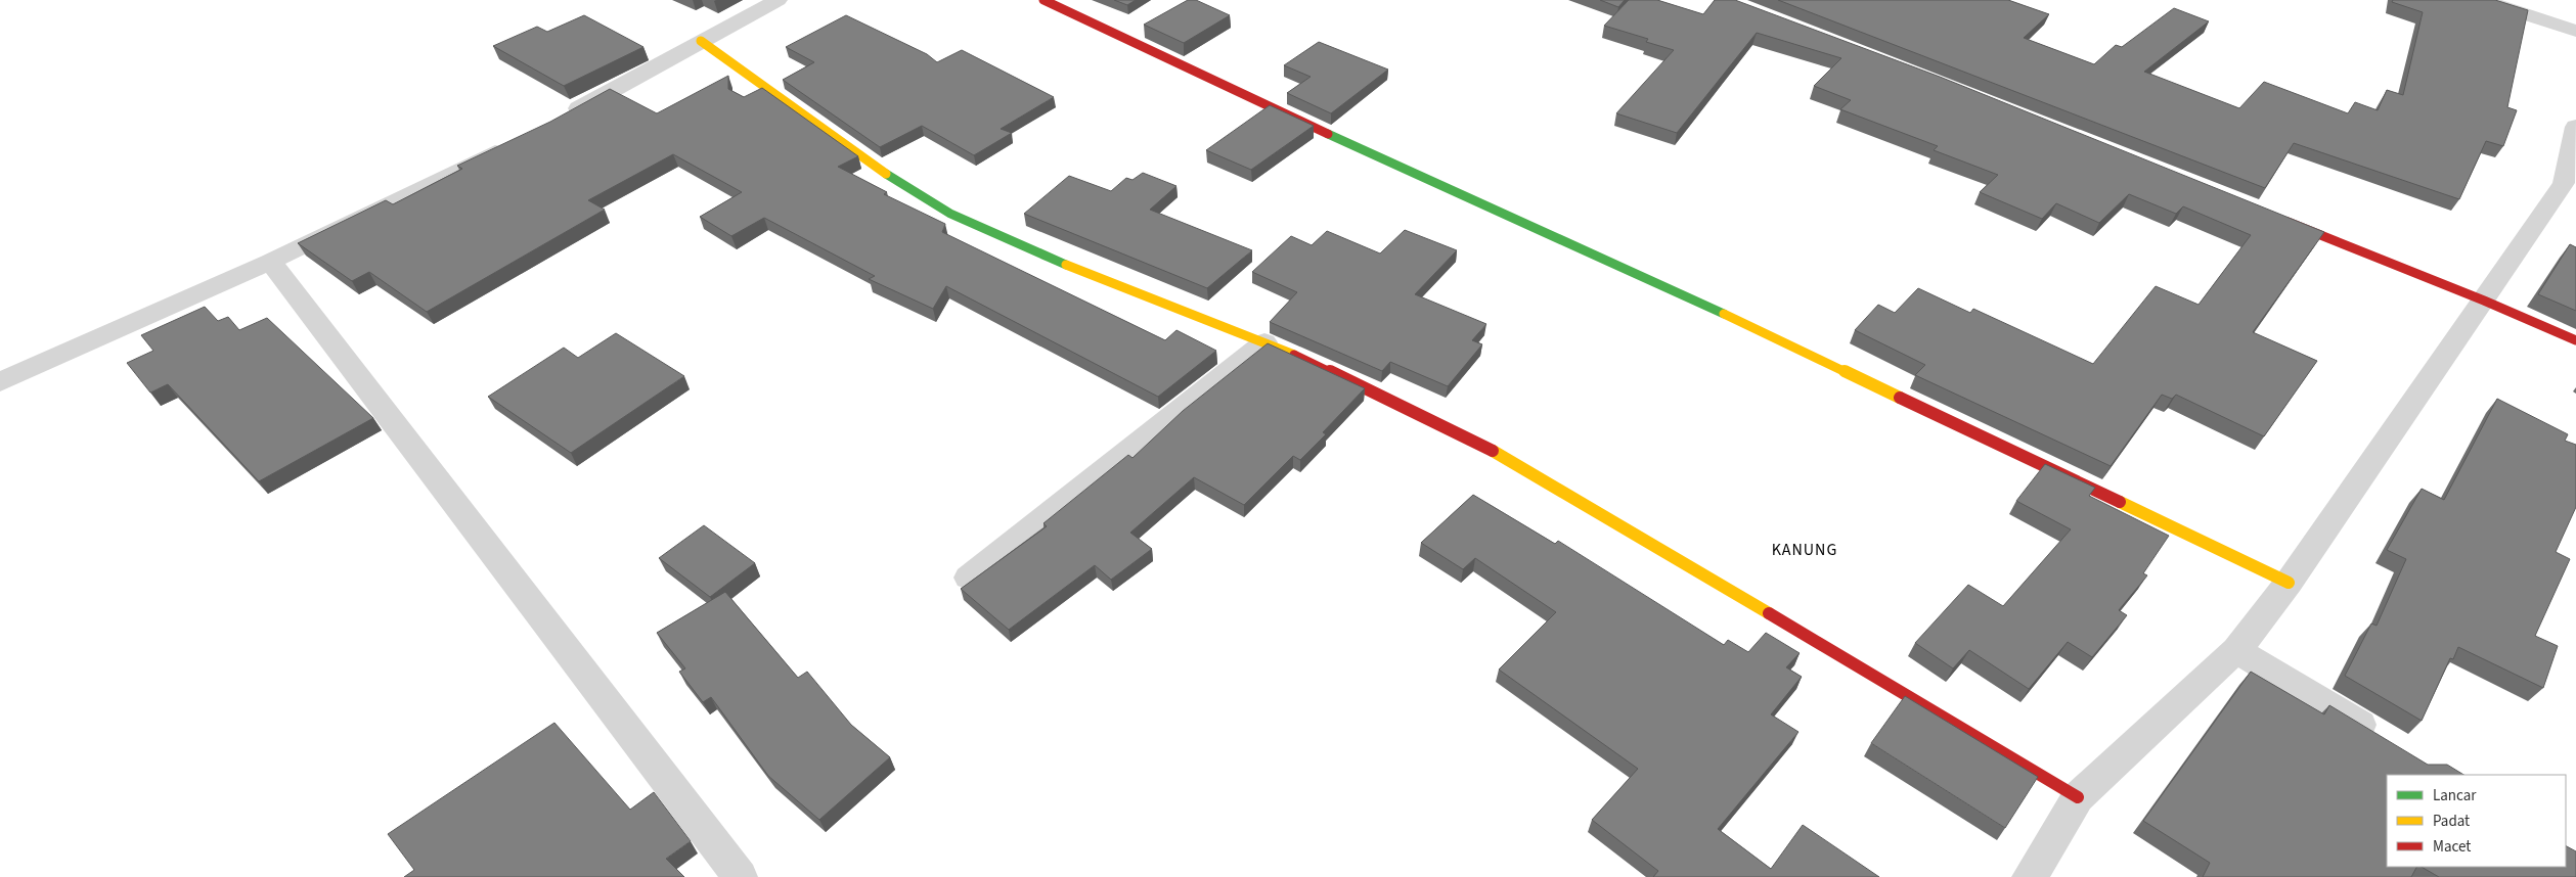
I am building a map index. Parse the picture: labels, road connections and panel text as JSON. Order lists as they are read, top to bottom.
{
  "districts": ["KANUNG"],
  "legend": ["Lancar", "Padat", "Macet"]
}
